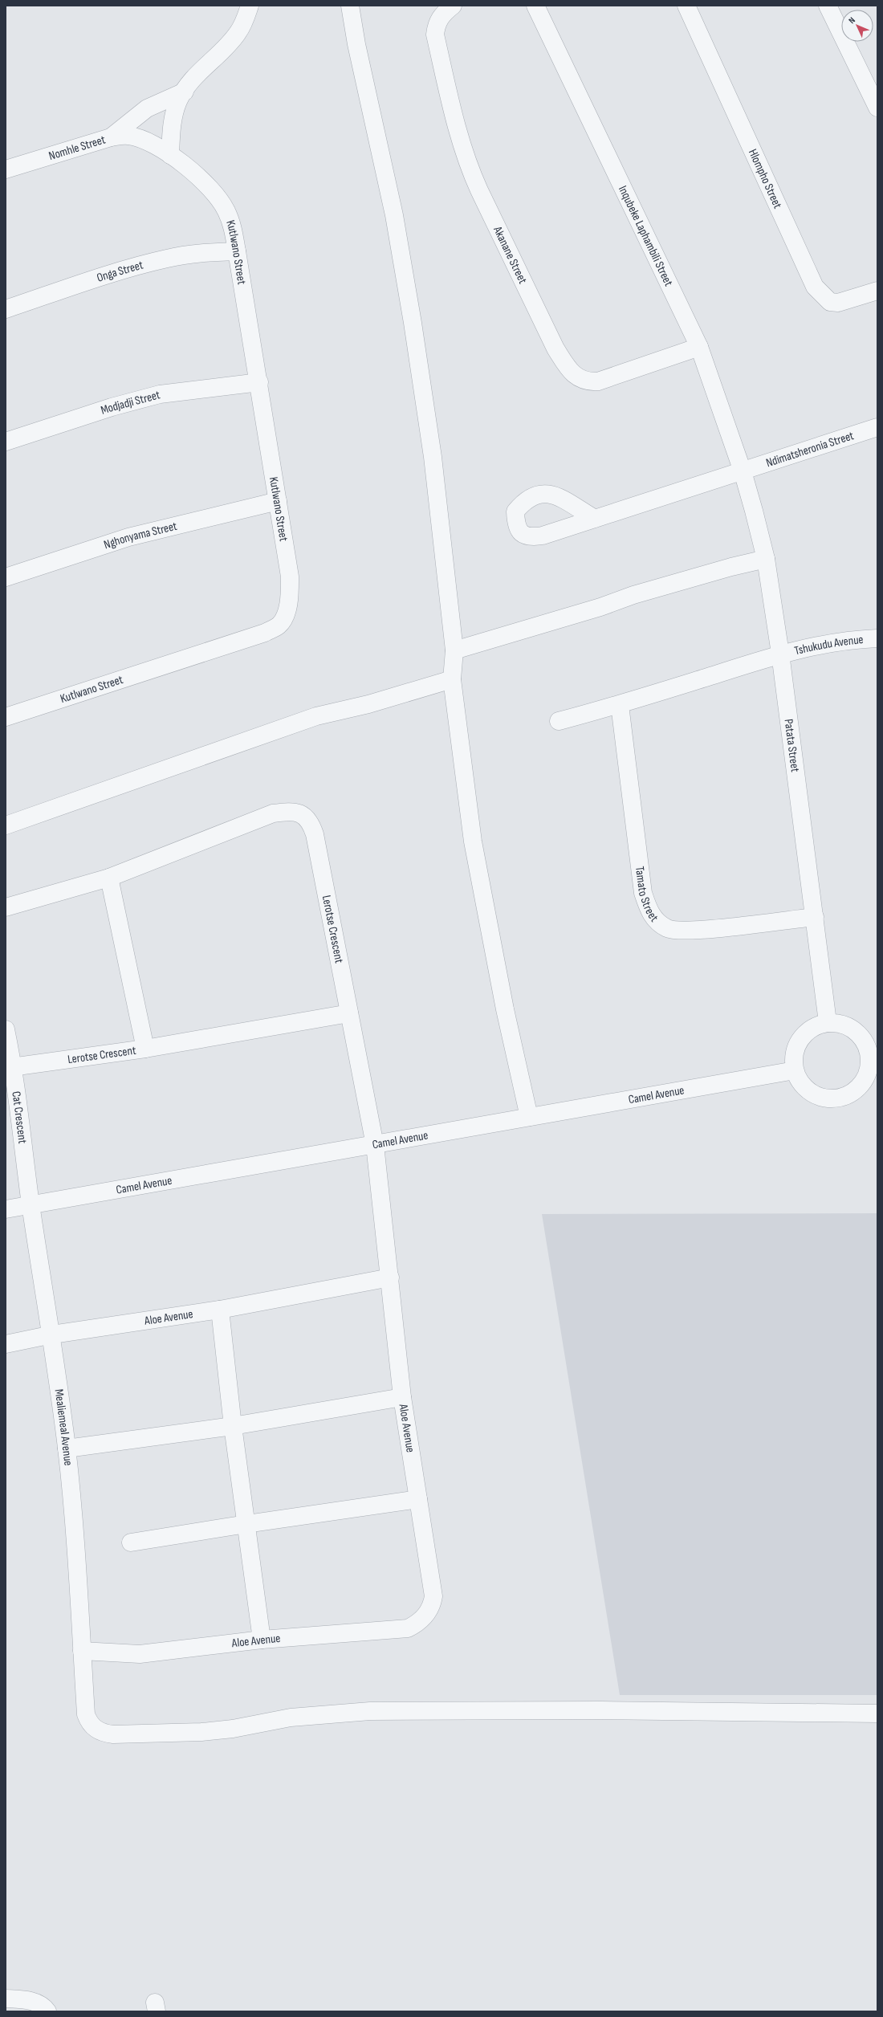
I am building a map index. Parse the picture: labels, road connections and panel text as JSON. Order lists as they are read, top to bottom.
{
  "streets": {
    "street": [
      "Nomhle Street",
      "Hlompho Street",
      "Inqubeke Laphambili Street",
      "Kutlwano Street",
      "Akanane Street",
      "Onga Street",
      "Modjadji Street",
      "Ndimatsheronia Street",
      "Nghonyama Street",
      "Tshukudu Avenue",
      "Patata Street",
      "Tamato Street",
      "Lerotse Crescent",
      "Camel Avenue",
      "Cat Crescent",
      "Aloe Avenue",
      "Mealiemeal Avenue"
    ]
  },
  "crossings": [
    ["Nomhle Street", "Kutlwano Street"],
    ["Inqubeke Laphambili Street", "Akanane Street"],
    ["Inqubeke Laphambili Street", "Ndimatsheronia Street"],
    ["Inqubeke Laphambili Street", "Patata Street"],
    ["Kutlwano Street", "Onga Street"],
    ["Kutlwano Street", "Modjadji Street"],
    ["Kutlwano Street", "Nghonyama Street"],
    ["Ndimatsheronia Street", "Patata Street"],
    ["Tshukudu Avenue", "Patata Street"],
    ["Patata Street", "Tamato Street"],
    ["Patata Street", "Camel Avenue"],
    ["Lerotse Crescent", "Cat Crescent"],
    ["Camel Avenue", "Cat Crescent"],
    ["Camel Avenue", "Mealiemeal Avenue"],
    ["Cat Crescent", "Mealiemeal Avenue"],
    ["Aloe Avenue", "Mealiemeal Avenue"]
  ],
  "north": "top left"
}
